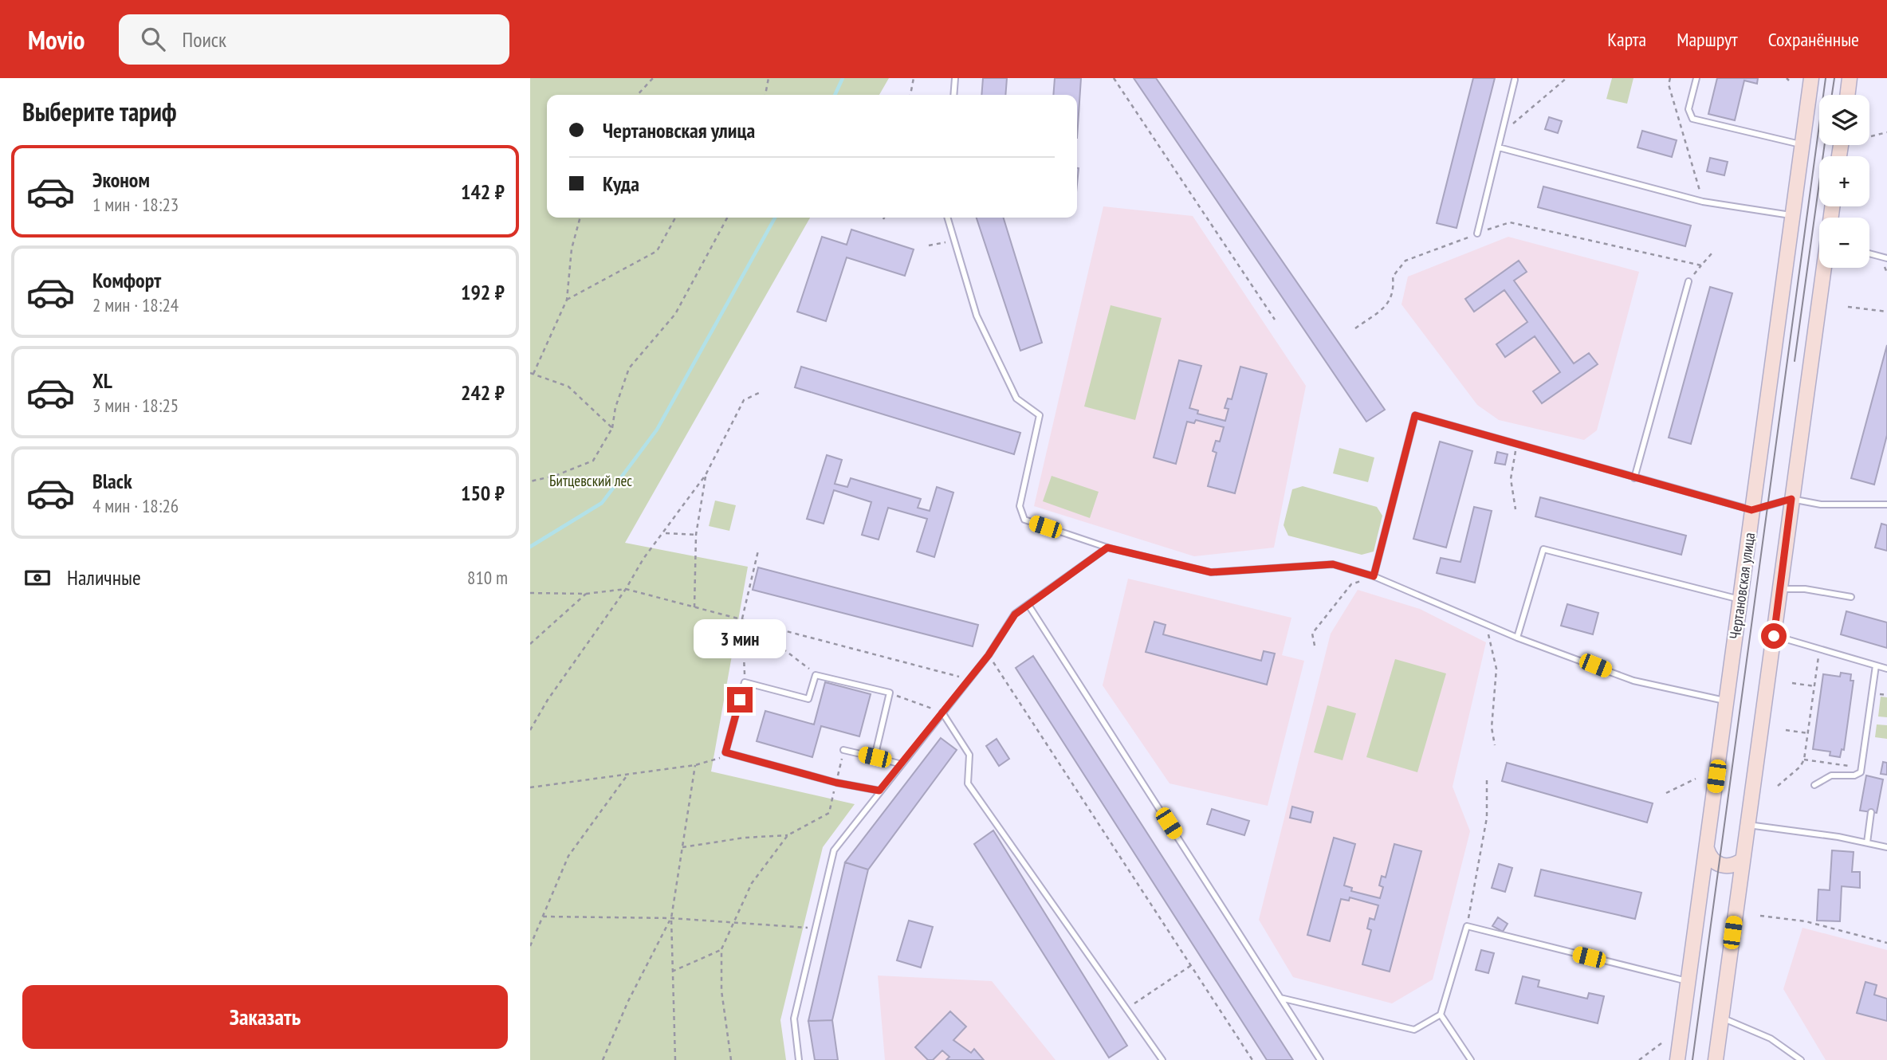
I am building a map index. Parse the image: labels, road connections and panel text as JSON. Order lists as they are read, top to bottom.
{
  "streets": {
    "main road": ["Чертановская улица"]
  },
  "parks": ["Битцевский лес"],
  "page": {
    "header": "Movio",
    "search": "Поиск",
    "nav": ["Карта", "Маршрут", "Сохранённые"],
    "heading": "Выберите тариф",
    "map_buttons": ["+", "−"],
    "banner": ["Чертановская улица", "Куда"],
    "list": [
      {
        "name": "Эконом",
        "note": "1 мин · 18:23",
        "value": "142 ₽"
      },
      {
        "name": "Комфорт",
        "note": "2 мин · 18:24",
        "value": "192 ₽"
      },
      {
        "name": "XL",
        "note": "3 мин · 18:25",
        "value": "242 ₽"
      },
      {
        "name": "Black",
        "note": "4 мин · 18:26",
        "value": "150 ₽"
      }
    ],
    "pay": ["Наличные", "810 m"],
    "bubble": "3 мин",
    "buttons": "Заказать"
  }
}
